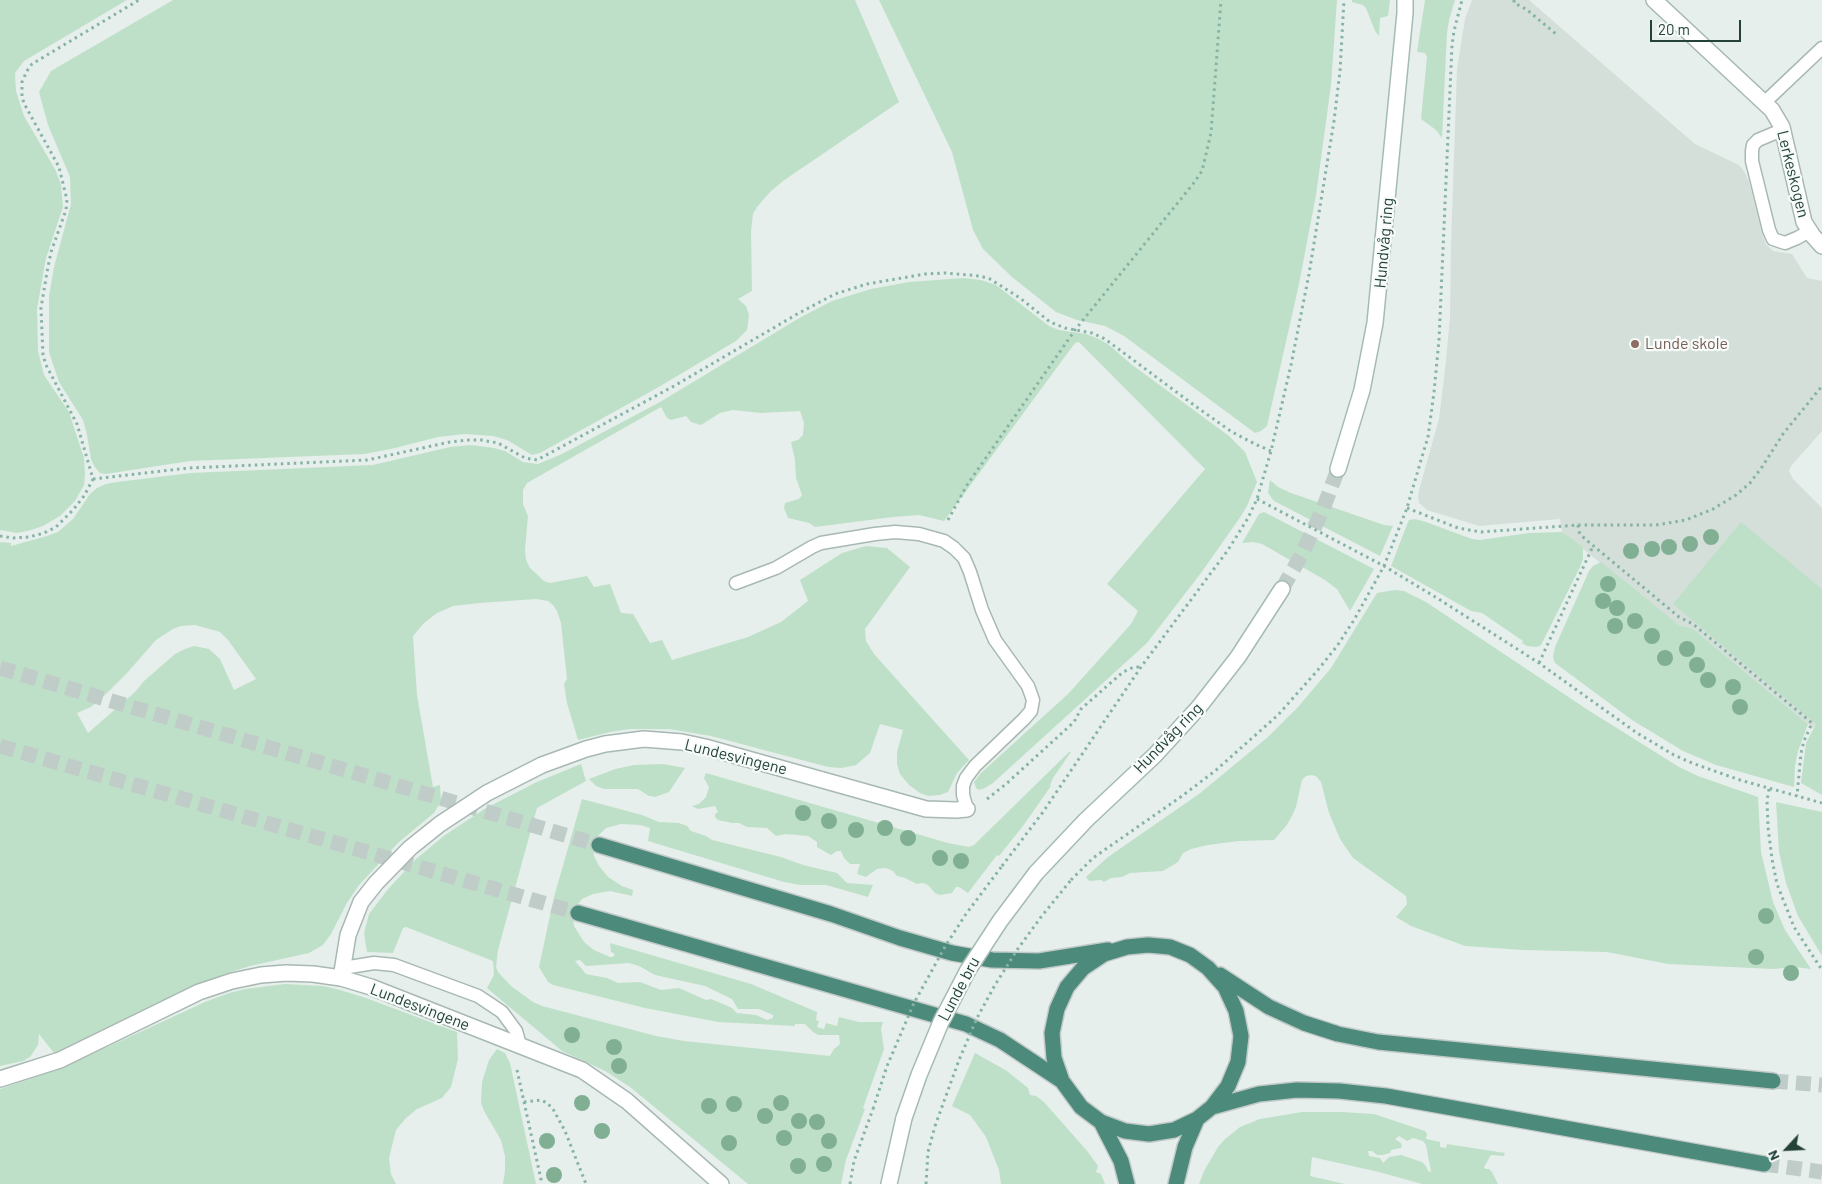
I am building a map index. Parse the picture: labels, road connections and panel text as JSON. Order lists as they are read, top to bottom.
{
  "streets": {
    "street": [
      "Lerkeskogen",
      "Hundvåg ring",
      "Lundesvingene",
      "Lunde bru"
    ]
  },
  "crossings": [
    ["Hundvåg ring", "Lunde bru"]
  ],
  "places": ["Lunde skole"],
  "scale_bar": "20 m",
  "north": "bottom left"
}
